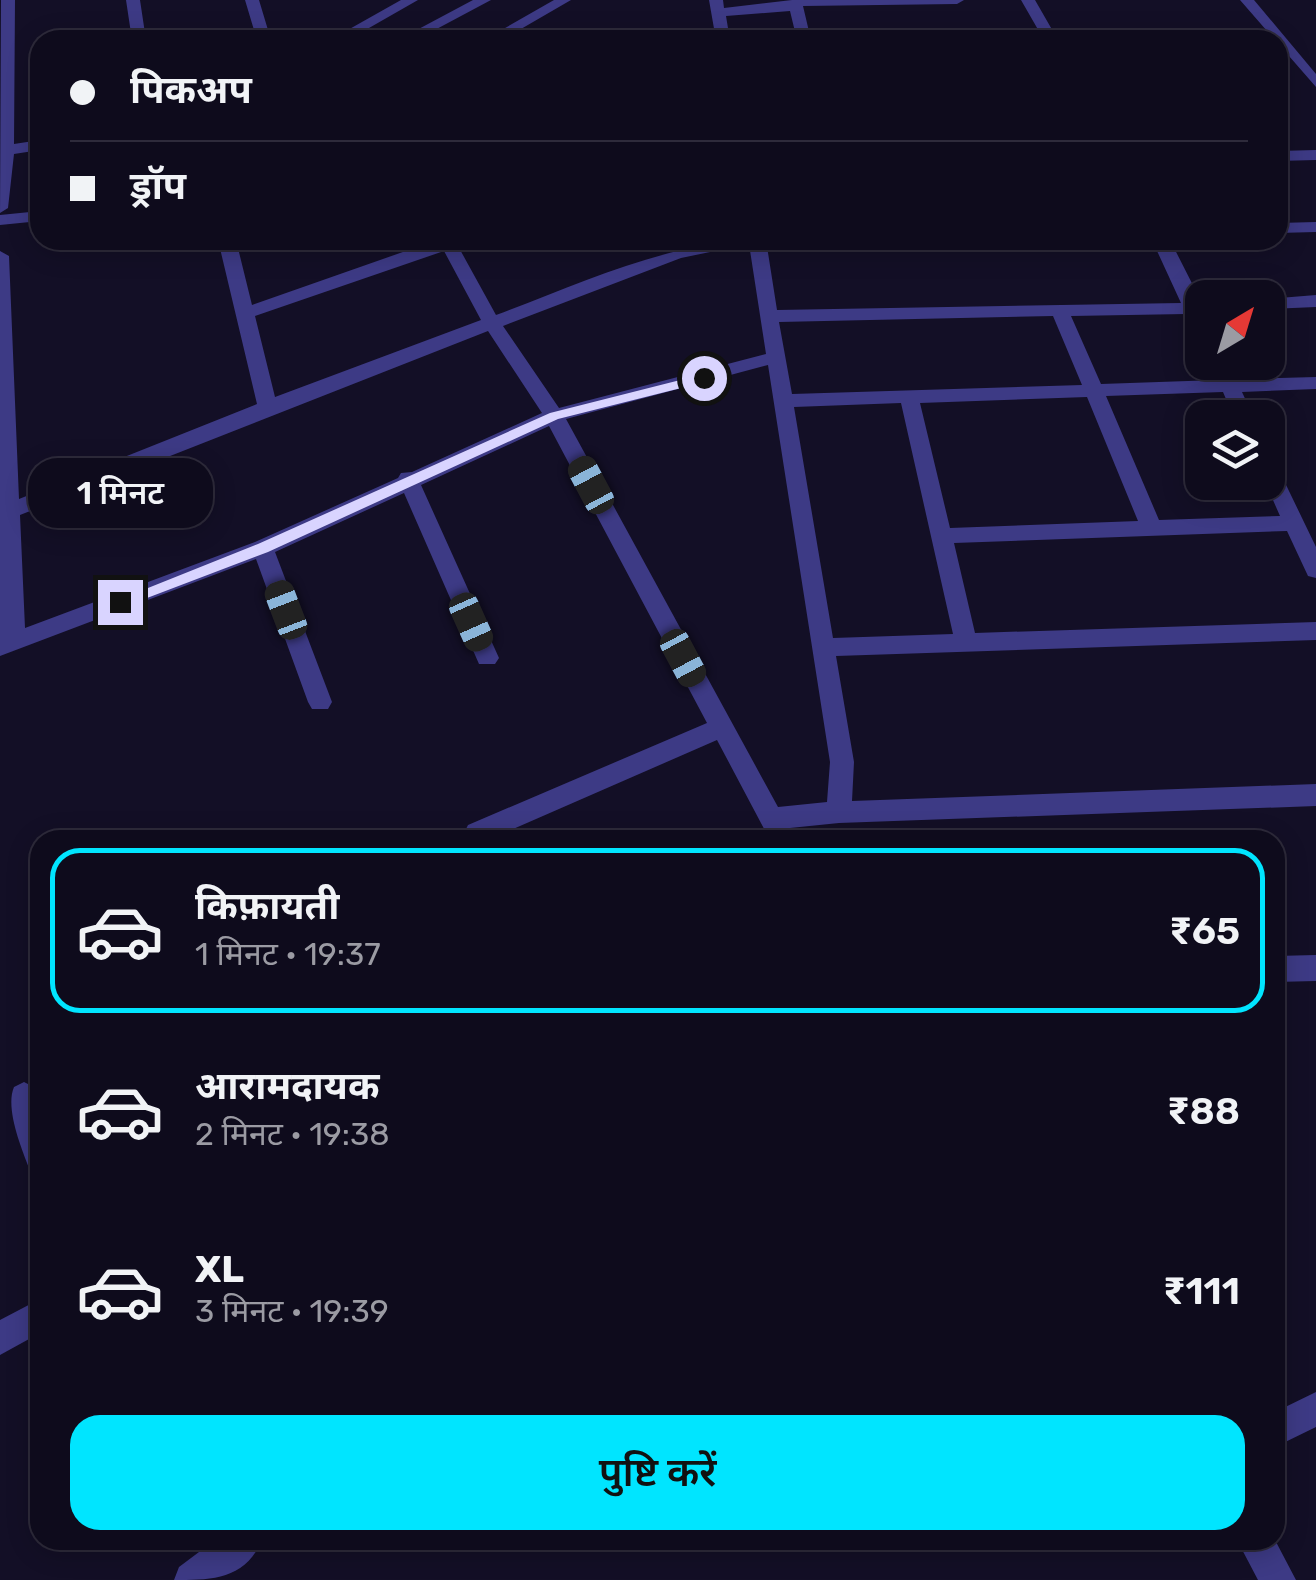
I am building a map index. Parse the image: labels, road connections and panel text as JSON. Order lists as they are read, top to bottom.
{
  "north": "top right",
  "page": {
    "banner": ["पिकअप", "ड्रॉप"],
    "bubble": "1 मिनट",
    "list": [
      {
        "name": "किफ़ायती",
        "note": "1 मिनट · 19:37",
        "value": "₹65"
      },
      {
        "name": "आरामदायक",
        "note": "2 मिनट · 19:38",
        "value": "₹88"
      },
      {
        "name": "XL",
        "note": "3 मिनट · 19:39",
        "value": "₹111"
      }
    ],
    "buttons": "पुष्टि करें"
  }
}
